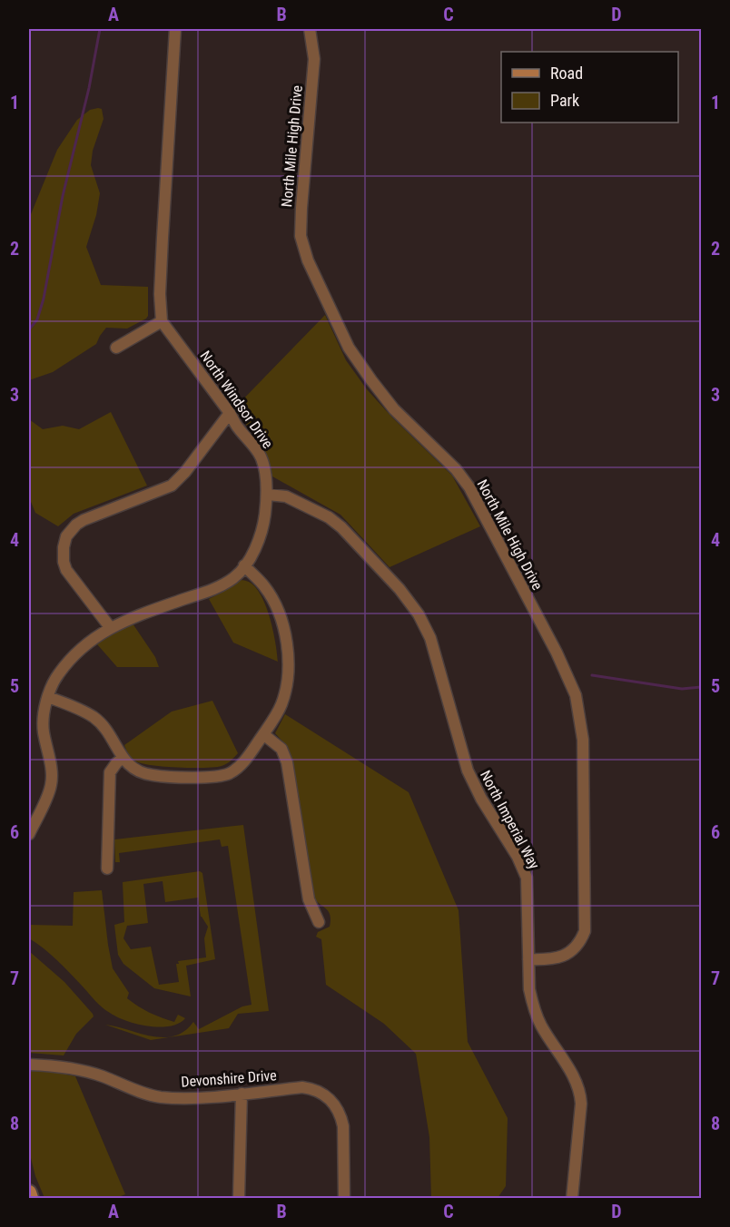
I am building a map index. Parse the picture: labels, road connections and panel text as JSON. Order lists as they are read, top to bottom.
{
  "streets": {
    "street": [
      "North Mile High Drive",
      "North Windsor Drive",
      "North Imperial Way",
      "Devonshire Drive"
    ]
  },
  "crossings": [
    ["North Mile High Drive", "North Imperial Way"],
    ["North Windsor Drive", "North Imperial Way"]
  ],
  "legend": ["Road", "Park"],
  "grid": {
    "columns": [
      "A",
      "B",
      "C",
      "D"
    ],
    "rows": [
      "1",
      "2",
      "3",
      "4",
      "5",
      "6",
      "7",
      "8"
    ]
  }
}
